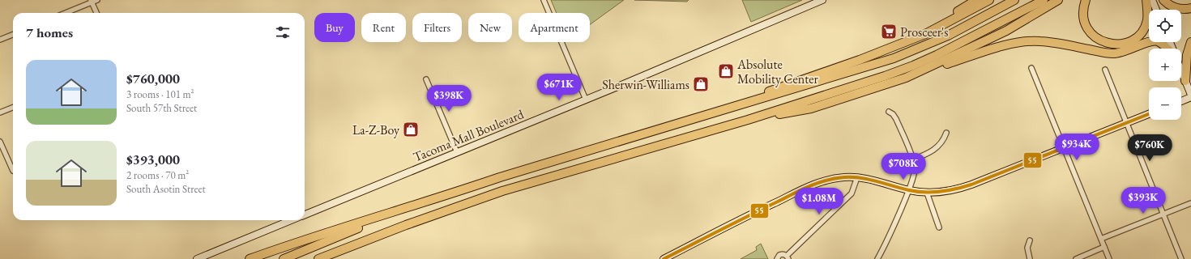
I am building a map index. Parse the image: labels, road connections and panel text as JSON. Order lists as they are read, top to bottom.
{
  "streets": {
    "main road": ["Tacoma Mall Boulevard"]
  },
  "places": {
    "supermarket": ["Prosceer's"],
    "shop": ["Absolute Mobility Center", "Sherwin-Williams", "La-Z-Boy"]
  },
  "lines": ["transit line 55"],
  "page": {
    "map_buttons": ["+", "−"],
    "chip": [
      "Buy",
      "Rent",
      "Filters",
      "New",
      "Apartment"
    ],
    "heading": "7 homes",
    "list": [
      {
        "name": "$760,000",
        "note": "3 rooms · 101 m² · South 57th Street"
      },
      {
        "name": "$393,000",
        "note": "2 rooms · 70 m² · South Asotin Street"
      }
    ],
    "price": [
      "$671K",
      "$398K",
      "$934K",
      "$760K",
      "$708K",
      "$393K",
      "$1.08M"
    ]
  }
}
